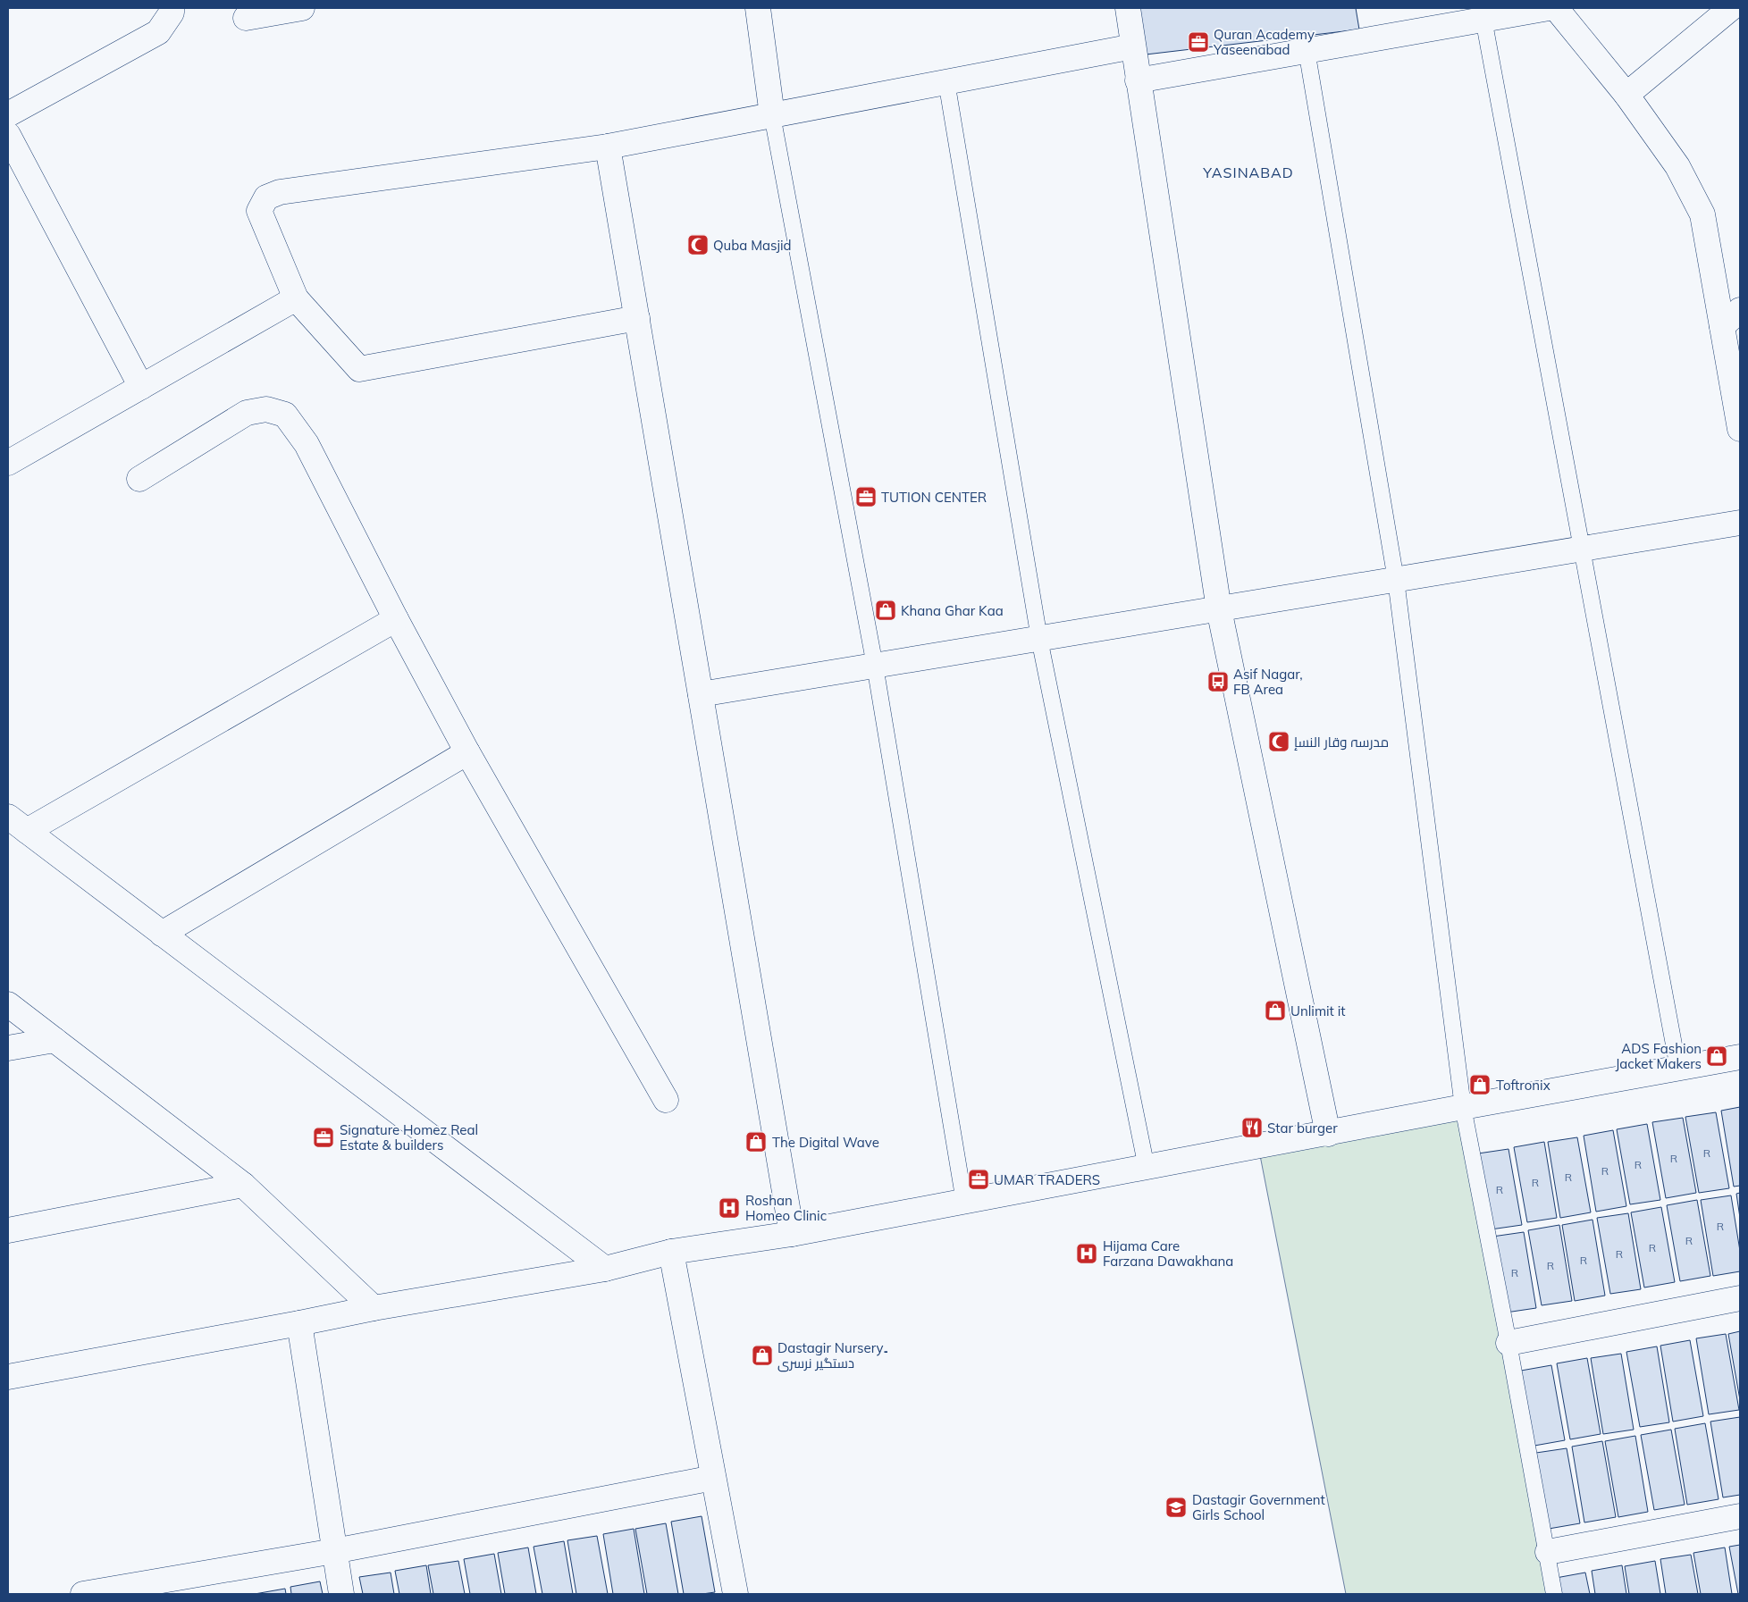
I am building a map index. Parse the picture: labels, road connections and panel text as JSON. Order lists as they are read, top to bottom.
{
  "districts": ["YASINABAD"],
  "places": {
    "office": [
      "Quran Academy Yaseenabad",
      "TUTION CENTER",
      "Signature Homez Real Estate & builders",
      "UMAR TRADERS"
    ],
    "mosque": ["Quba Masjid", "مدرسہ وقار النسإ"],
    "shop": [
      "Khana Ghar Kaa",
      "Unlimit it",
      "ADS Fashion Jacket Makers",
      "Toftronix",
      "The Digital Wave",
      "Dastagir Nursery۔ دستگیر نرسری"
    ],
    "bus stop": ["Asif Nagar, FB Area"],
    "restaurant": ["Star burger"],
    "hospital": ["Roshan Homeo Clinic", "Hijama Care Farzana Dawakhana"],
    "school or university": ["Dastagir Government Girls School"]
  },
  "house_numbers": [
    "R",
    "R",
    "R",
    "R",
    "R",
    "R",
    "R",
    "R",
    "R",
    "R",
    "R",
    "R",
    "R",
    "R"
  ]
}
